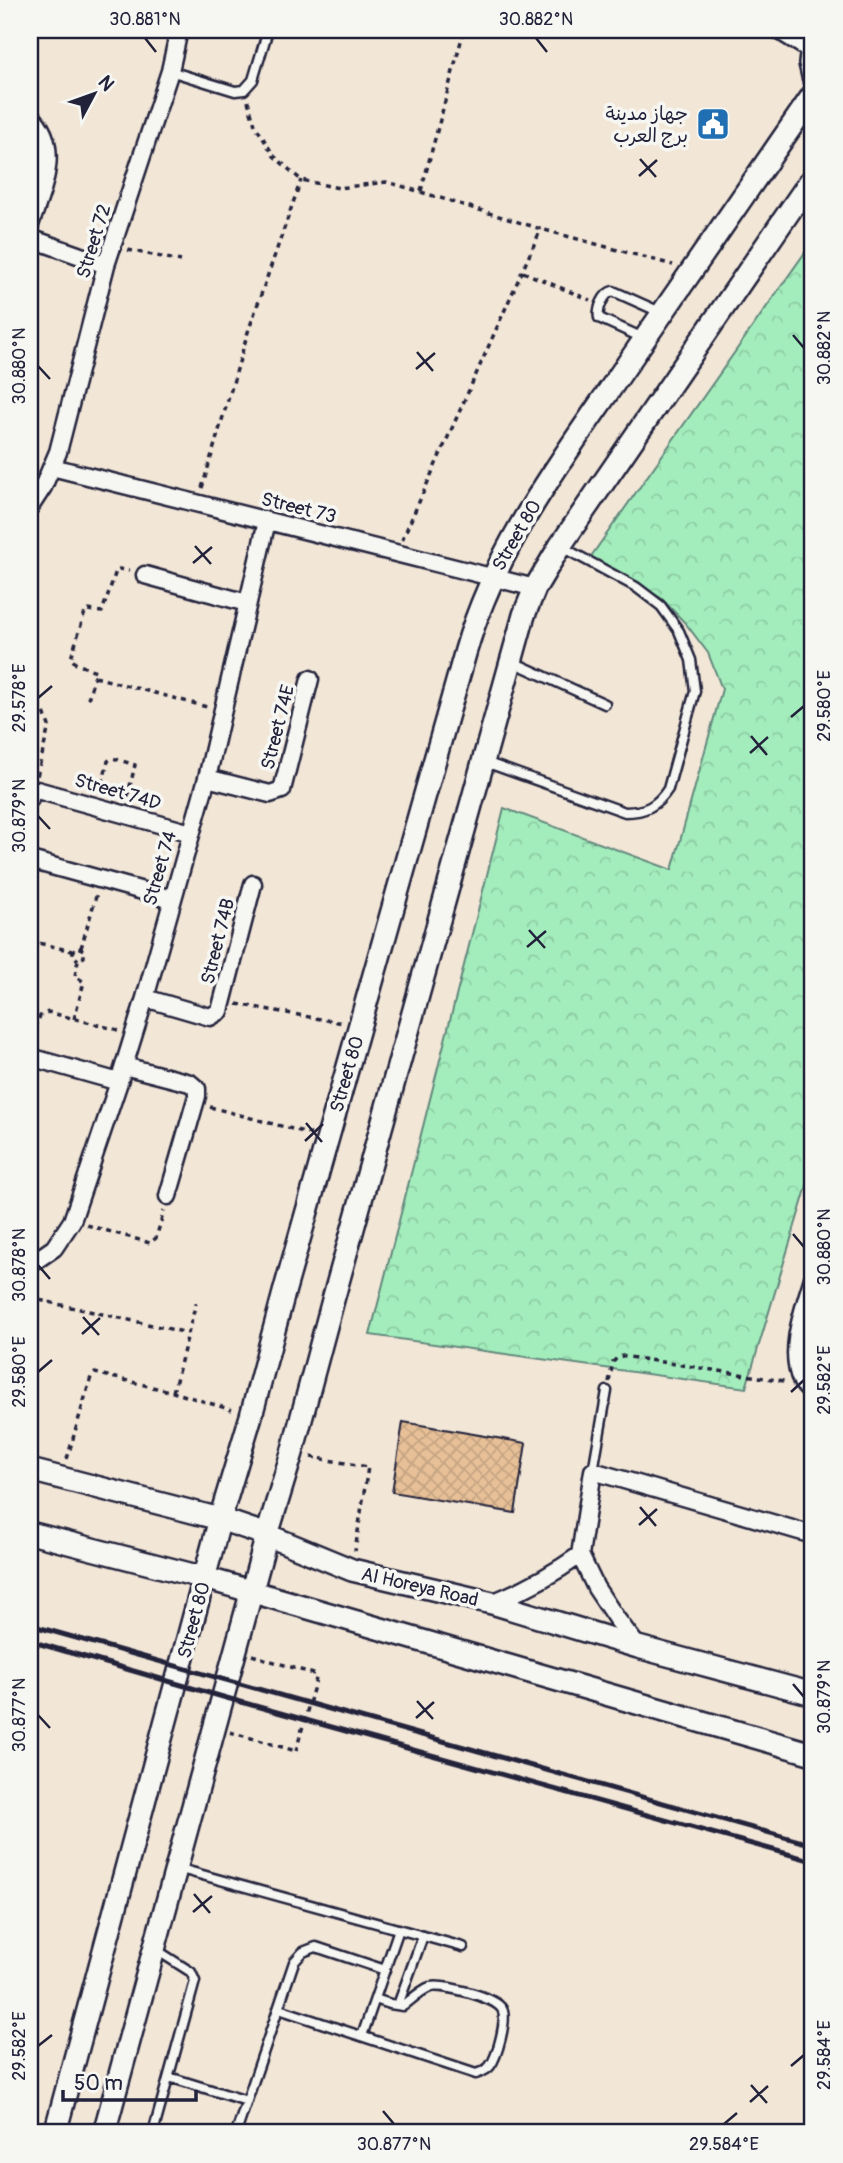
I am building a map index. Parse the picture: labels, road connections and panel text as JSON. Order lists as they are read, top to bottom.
{
  "streets": {
    "street": [
      "Street 72",
      "Street 73",
      "Street 80",
      "Street 74E",
      "Street 74D",
      "Street 74",
      "Street 74B",
      "Al Horeya Road"
    ]
  },
  "crossings": [
    ["Street 72", "Street 73"],
    ["Street 73", "Street 80"],
    ["Street 73", "Street 74"],
    ["Street 80", "Al Horeya Road"],
    ["Street 74E", "Street 74"],
    ["Street 74D", "Street 74"],
    ["Street 74", "Street 74B"]
  ],
  "places": {
    "public building": ["جهاز مدينة برج العرب"]
  },
  "scale_bar": "50 m",
  "north": "top right",
  "coordinates": [
    "30.881°N",
    "30.882°N",
    "30.880°N",
    "29.578°E",
    "29.580°E",
    "30.879°N",
    "30.878°N",
    "29.582°E",
    "30.877°N",
    "29.584°E"
  ]
}
